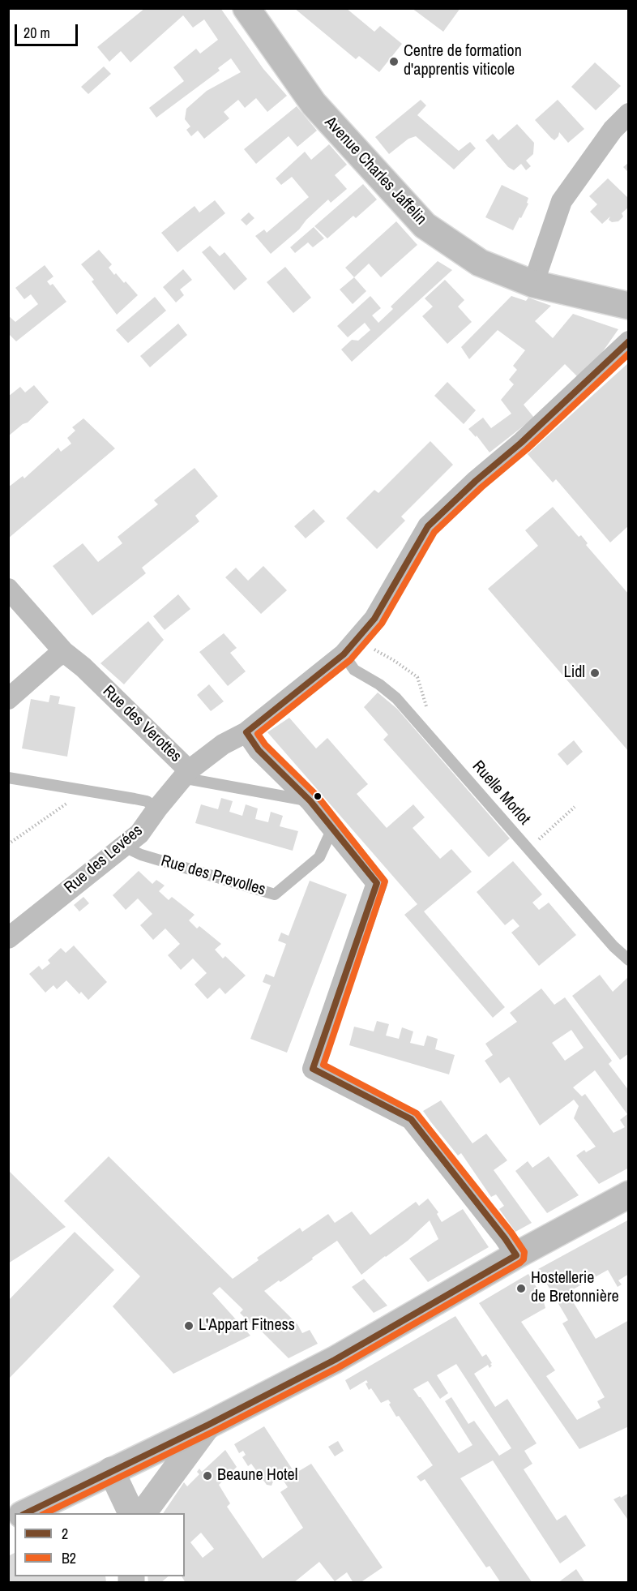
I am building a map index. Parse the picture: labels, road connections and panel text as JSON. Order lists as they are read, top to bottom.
{
  "streets": {
    "main road": ["Avenue Charles Jaffelin"],
    "street": ["Rue des Verottes", "Rue des Levées"],
    "lane": ["Ruelle Morlot", "Rue des Prevolles"]
  },
  "crossings": [
    ["Rue des Verottes", "Ruelle Morlot"],
    ["Rue des Verottes", "Rue des Levées"],
    ["Rue des Levées", "Rue des Prevolles"]
  ],
  "places": [
    "Centre de formation d'apprentis viticole",
    "Lidl",
    "Hostellerie de Bretonnière",
    "L'Appart Fitness",
    "Beaune Hotel"
  ],
  "lines": ["transit line 2", "transit line B2"],
  "legend": ["2", "B2"],
  "scale_bar": "20 m"
}
